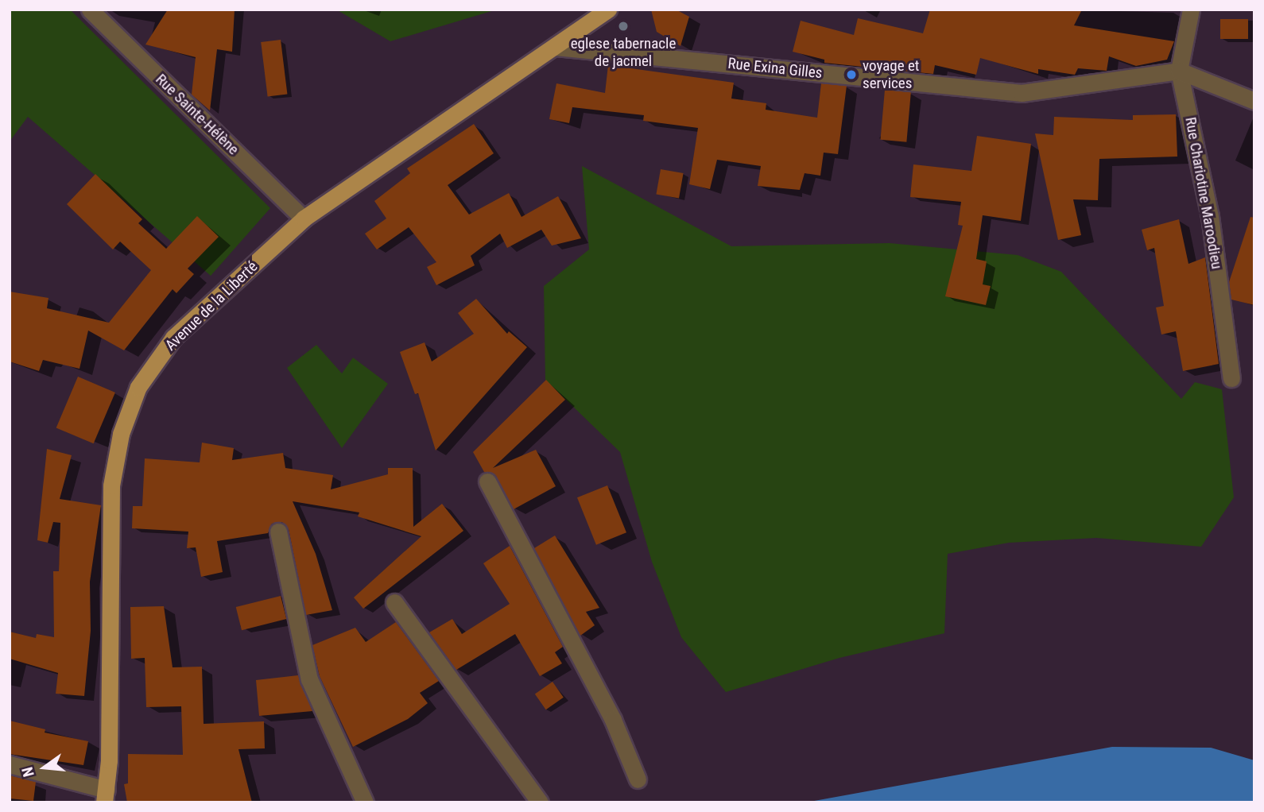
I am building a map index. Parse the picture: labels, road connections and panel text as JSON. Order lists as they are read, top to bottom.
{
  "streets": {
    "main road": ["Avenue de la Liberté"],
    "street": ["Rue Exina Gilles", "Rue Sainte-Hélène", "Rue Chariotine Maroodieu"]
  },
  "crossings": [
    ["Rue Exina Gilles", "Rue Chariotine Maroodieu"],
    ["Rue Exina Gilles", "Avenue de la Liberté"],
    ["Rue Sainte-Hélène", "Avenue de la Liberté"]
  ],
  "places": ["eglese tabernacle de jacmel", "voyage et services"],
  "north": "left"
}
